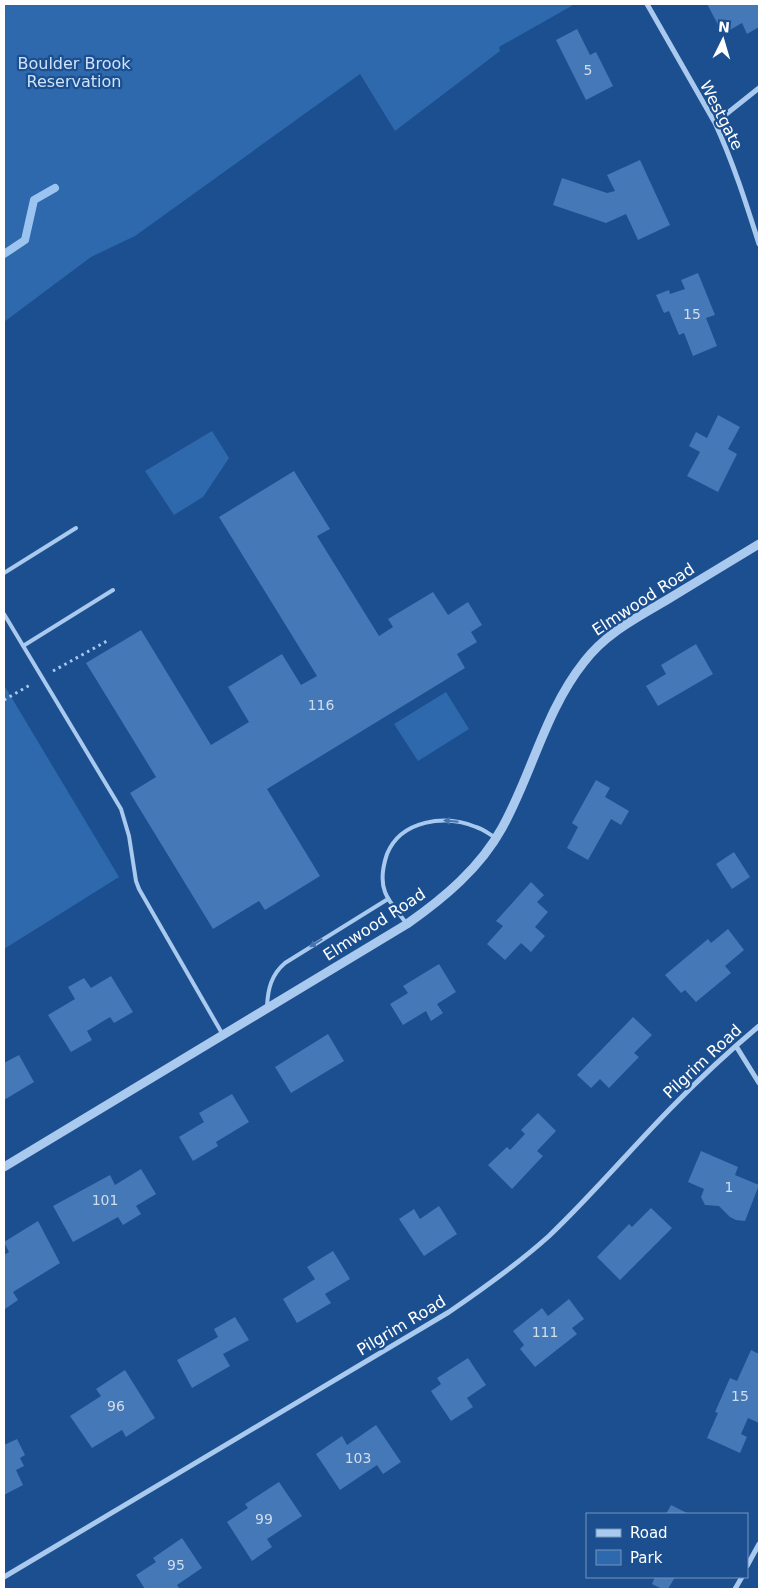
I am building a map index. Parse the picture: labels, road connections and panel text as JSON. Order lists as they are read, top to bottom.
{
  "streets": {
    "street": ["Westgate", "Elmwood Road", "Pilgrim Road"]
  },
  "parks": ["Boulder Brook Reservation"],
  "house_numbers": [
    "5",
    "15",
    "116",
    "1",
    "101",
    "111",
    "15",
    "96",
    "103",
    "99",
    "95"
  ],
  "legend": ["Road", "Park"],
  "north": "top"
}
